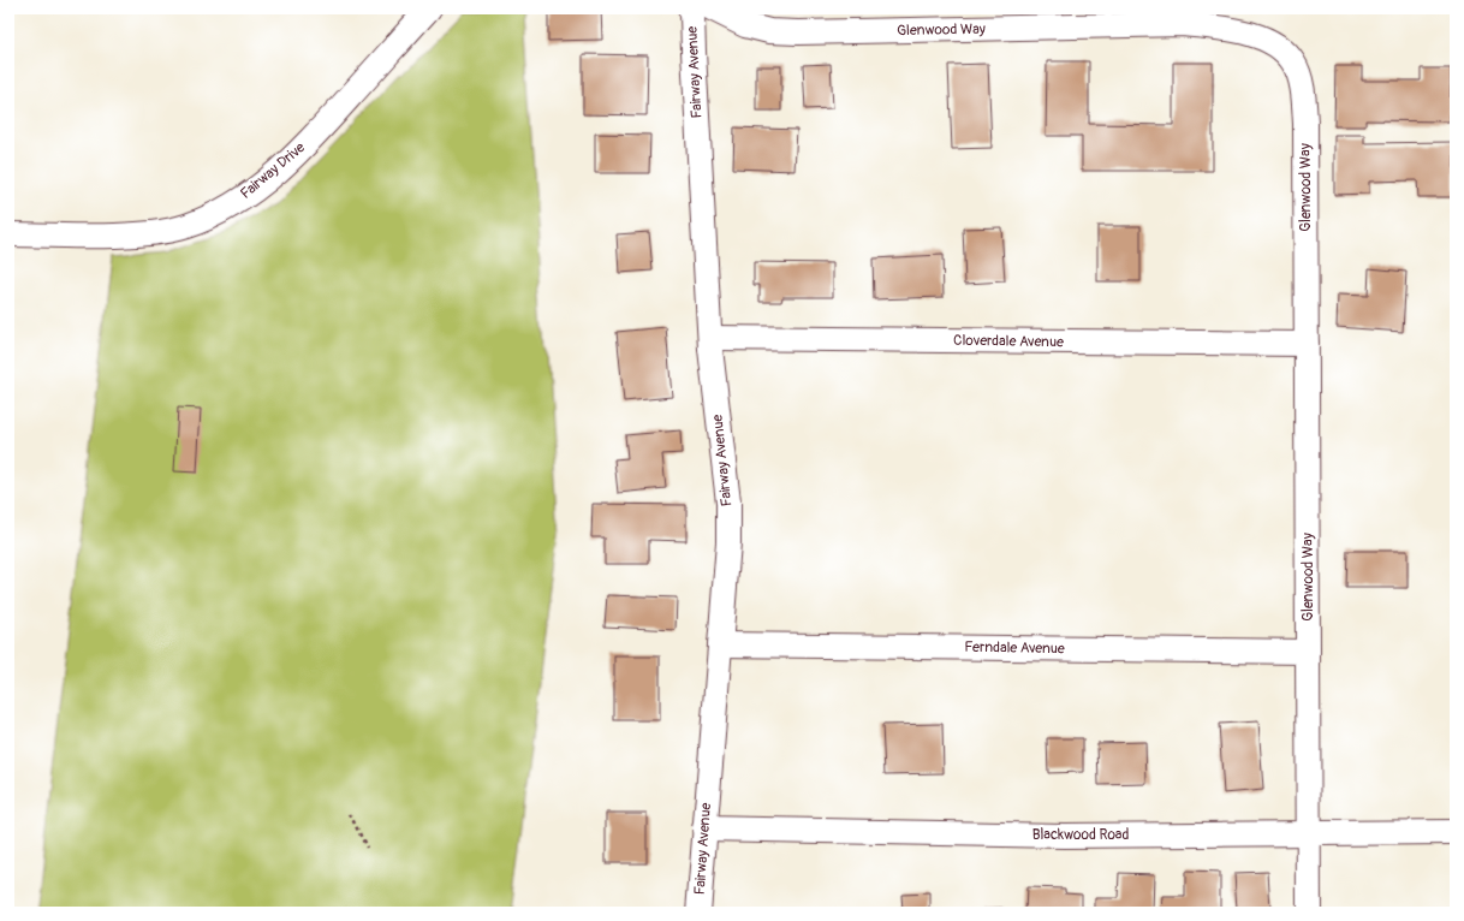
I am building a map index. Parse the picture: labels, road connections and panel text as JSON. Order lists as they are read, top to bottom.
{
  "streets": {
    "street": [
      "Glenwood Way",
      "Fairway Avenue",
      "Fairway Drive",
      "Cloverdale Avenue",
      "Ferndale Avenue",
      "Blackwood Road"
    ]
  },
  "crossings": [
    ["Glenwood Way", "Cloverdale Avenue"],
    ["Glenwood Way", "Ferndale Avenue"],
    ["Glenwood Way", "Blackwood Road"],
    ["Fairway Avenue", "Cloverdale Avenue"],
    ["Fairway Avenue", "Ferndale Avenue"],
    ["Fairway Avenue", "Blackwood Road"]
  ]
}
